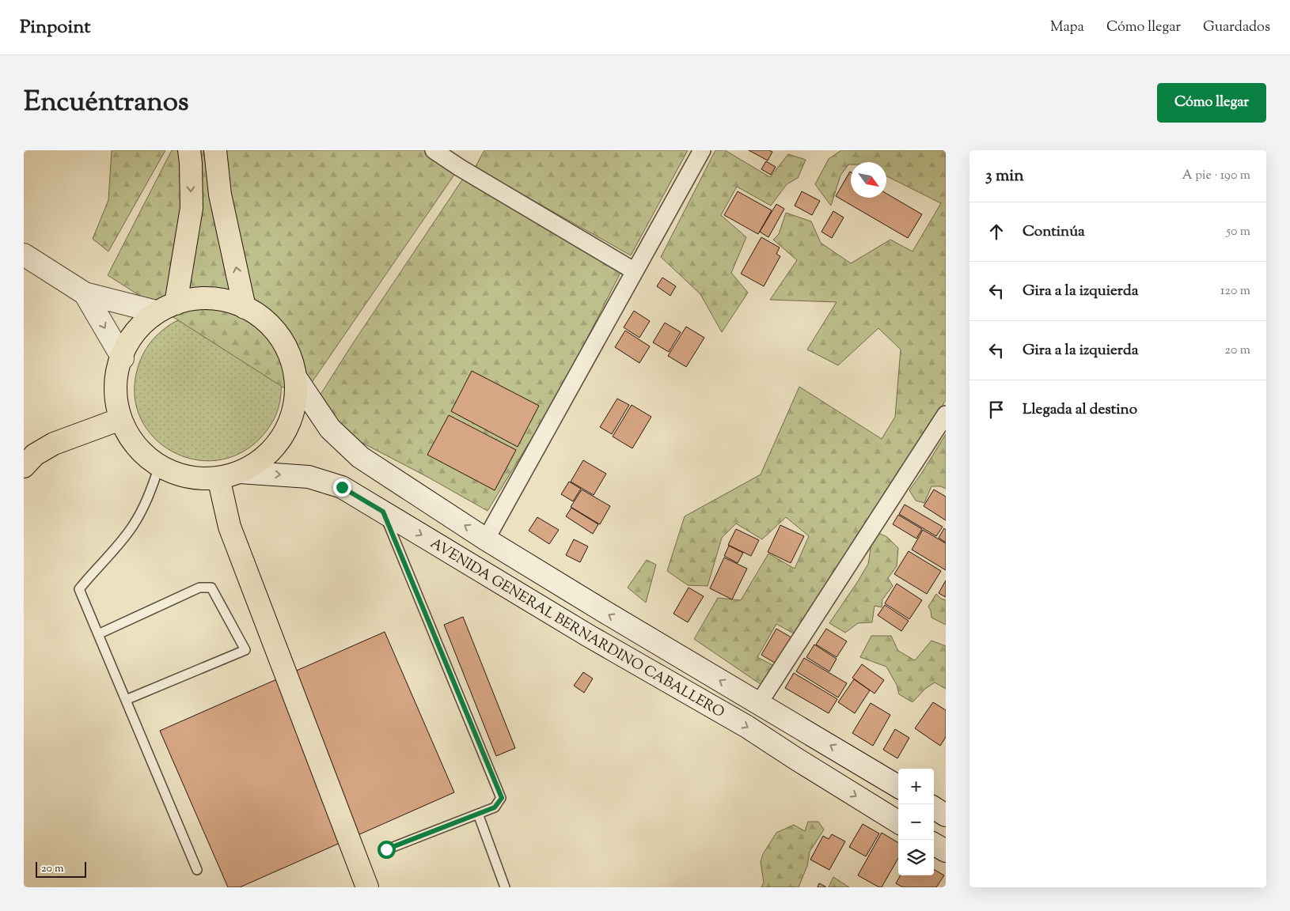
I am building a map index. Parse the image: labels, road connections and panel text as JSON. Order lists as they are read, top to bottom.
{
  "streets": {
    "main road": ["AVENIDA GENERAL BERNARDINO CABALLERO"]
  },
  "scale_bar": "20 m",
  "north": "bottom right",
  "page": {
    "header": "Pinpoint",
    "nav": ["Mapa", "Cómo llegar", "Guardados"],
    "title": "Encuéntranos",
    "buttons": "Cómo llegar",
    "heading": ["3 min", "A pie · 190 m"],
    "list": [
      ["Continúa", "50 m"],
      ["Gira a la izquierda", "120 m"],
      ["Gira a la izquierda", "20 m"],
      "Llegada al destino"
    ],
    "map_buttons": ["+", "−"],
    "scale": "20 m"
  }
}
